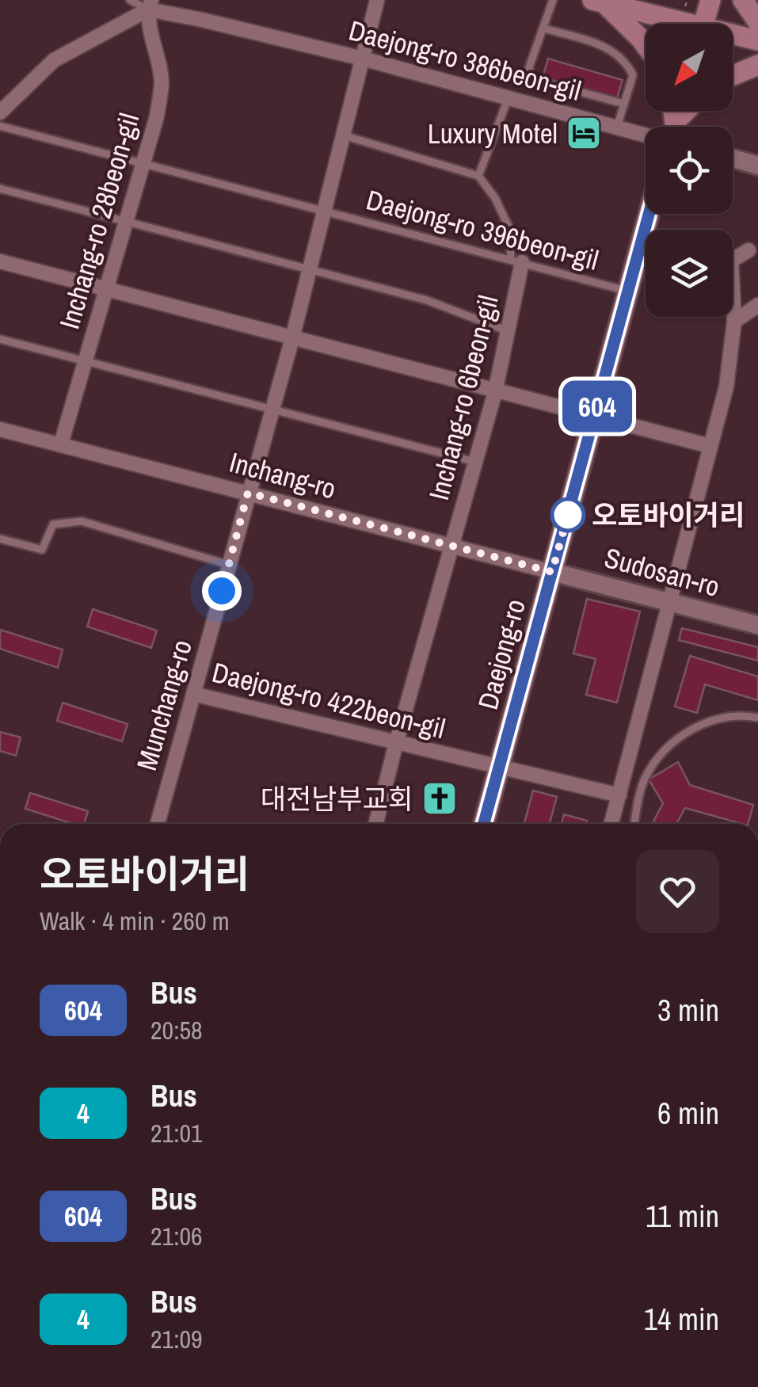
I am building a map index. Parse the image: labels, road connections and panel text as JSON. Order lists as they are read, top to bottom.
{
  "streets": {
    "main road": ["Sudosan-ro", "Daejong-ro"],
    "street": [
      "Daejong-ro 386beon-gil",
      "Inchang-ro 28beon-gil",
      "Inchang-ro 6beon-gil",
      "Inchang-ro",
      "Daejong-ro 422beon-gil",
      "Munchang-ro"
    ],
    "lane": ["Daejong-ro 396beon-gil"]
  },
  "crossings": [
    ["Daejong-ro 386beon-gil", "Inchang-ro 28beon-gil"],
    ["Daejong-ro 386beon-gil", "Munchang-ro"],
    ["Inchang-ro 28beon-gil", "Daejong-ro 396beon-gil"],
    ["Inchang-ro 28beon-gil", "Inchang-ro"],
    ["Daejong-ro 396beon-gil", "Inchang-ro 6beon-gil"],
    ["Daejong-ro 396beon-gil", "Daejong-ro"],
    ["Daejong-ro 396beon-gil", "Munchang-ro"],
    ["Inchang-ro 6beon-gil", "Inchang-ro"],
    ["Inchang-ro 6beon-gil", "Daejong-ro 422beon-gil"],
    ["Inchang-ro", "Sudosan-ro"],
    ["Inchang-ro", "Daejong-ro"],
    ["Inchang-ro", "Munchang-ro"],
    ["Sudosan-ro", "Daejong-ro"],
    ["Daejong-ro", "Daejong-ro 422beon-gil"],
    ["Daejong-ro 422beon-gil", "Munchang-ro"]
  ],
  "places": {
    "hotel": ["Luxury Motel"],
    "other": ["오토바이거리"],
    "church": ["대전남부교회"]
  },
  "lines": ["bus line 604"],
  "north": "bottom left",
  "page": {
    "on_map": "604",
    "heading": ["오토바이거리", "Walk · 4 min · 260 m"],
    "list": [
      {
        "mark": "604",
        "name": "Bus",
        "note": "20:58",
        "value": "3 min"
      },
      {
        "mark": "4",
        "name": "Bus",
        "note": "21:01",
        "value": "6 min"
      },
      {
        "mark": "604",
        "name": "Bus",
        "note": "21:06",
        "value": "11 min"
      },
      {
        "mark": "4",
        "name": "Bus",
        "note": "21:09",
        "value": "14 min"
      }
    ]
  }
}
